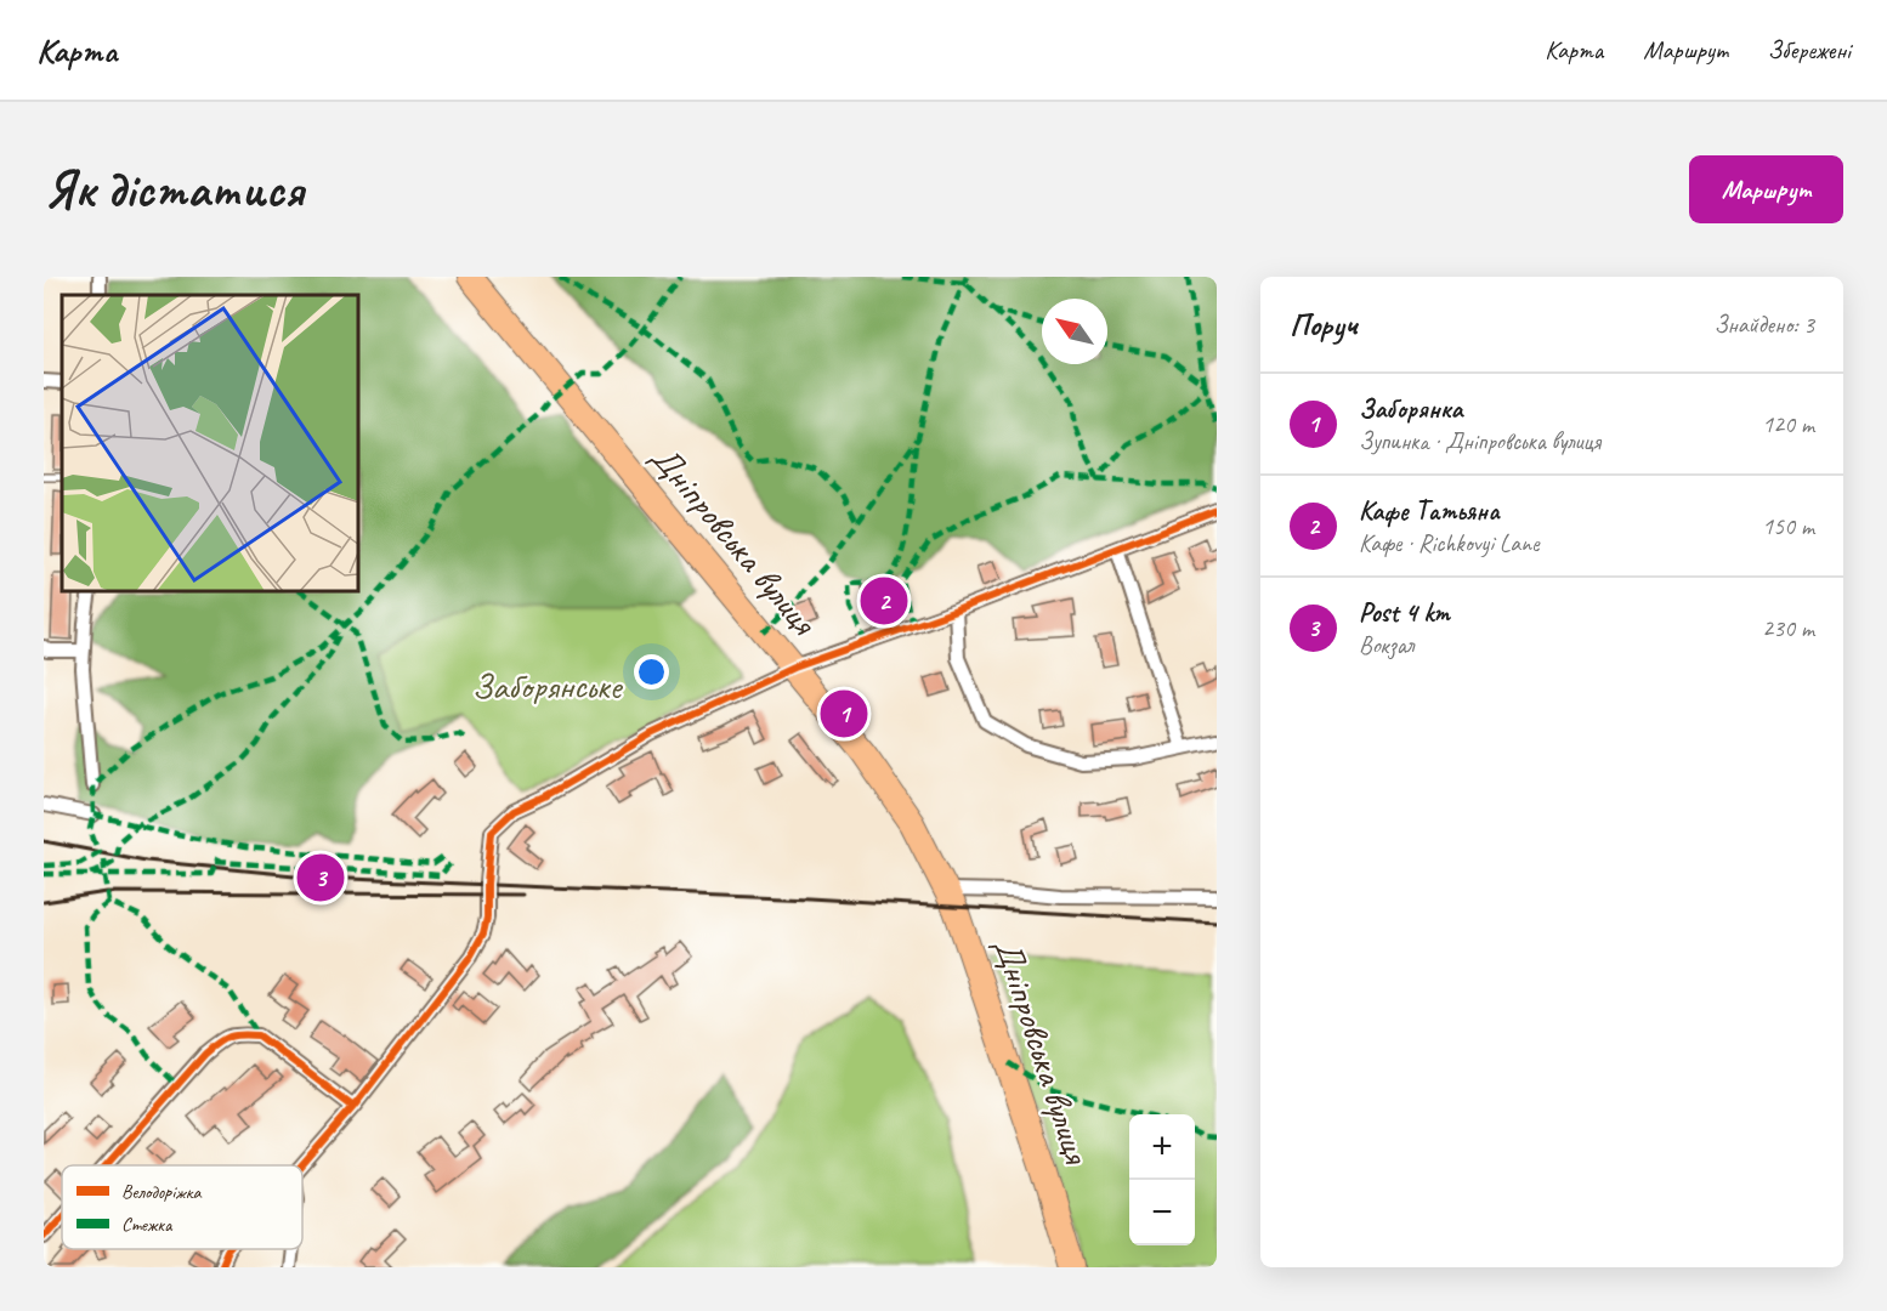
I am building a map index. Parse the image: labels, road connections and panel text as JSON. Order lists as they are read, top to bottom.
{
  "streets": {
    "highway": ["Дніпровська вулиця"]
  },
  "parks": ["Заборянське"],
  "legend": ["Велодоріжка", "Стежка"],
  "north": "top left",
  "page": {
    "header": "Карта",
    "nav": ["Карта", "Маршрут", "Збережені"],
    "buttons": "Маршрут",
    "title": "Як дістатися",
    "heading": ["Поруч", "Знайдено: 3"],
    "list": [
      {
        "mark": "1",
        "name": "Заборянка",
        "note": "Зупинка · Дніпровська вулиця",
        "value": "120 m"
      },
      {
        "mark": "2",
        "name": "Кафе Татьяна",
        "note": "Кафе · Richkovyi Lane",
        "value": "150 m"
      },
      {
        "mark": "3",
        "name": "Post 4 km",
        "note": "Вокзал",
        "value": "230 m"
      }
    ],
    "pins": ["2", "1", "3"],
    "map_buttons": ["+", "−"]
  }
}
